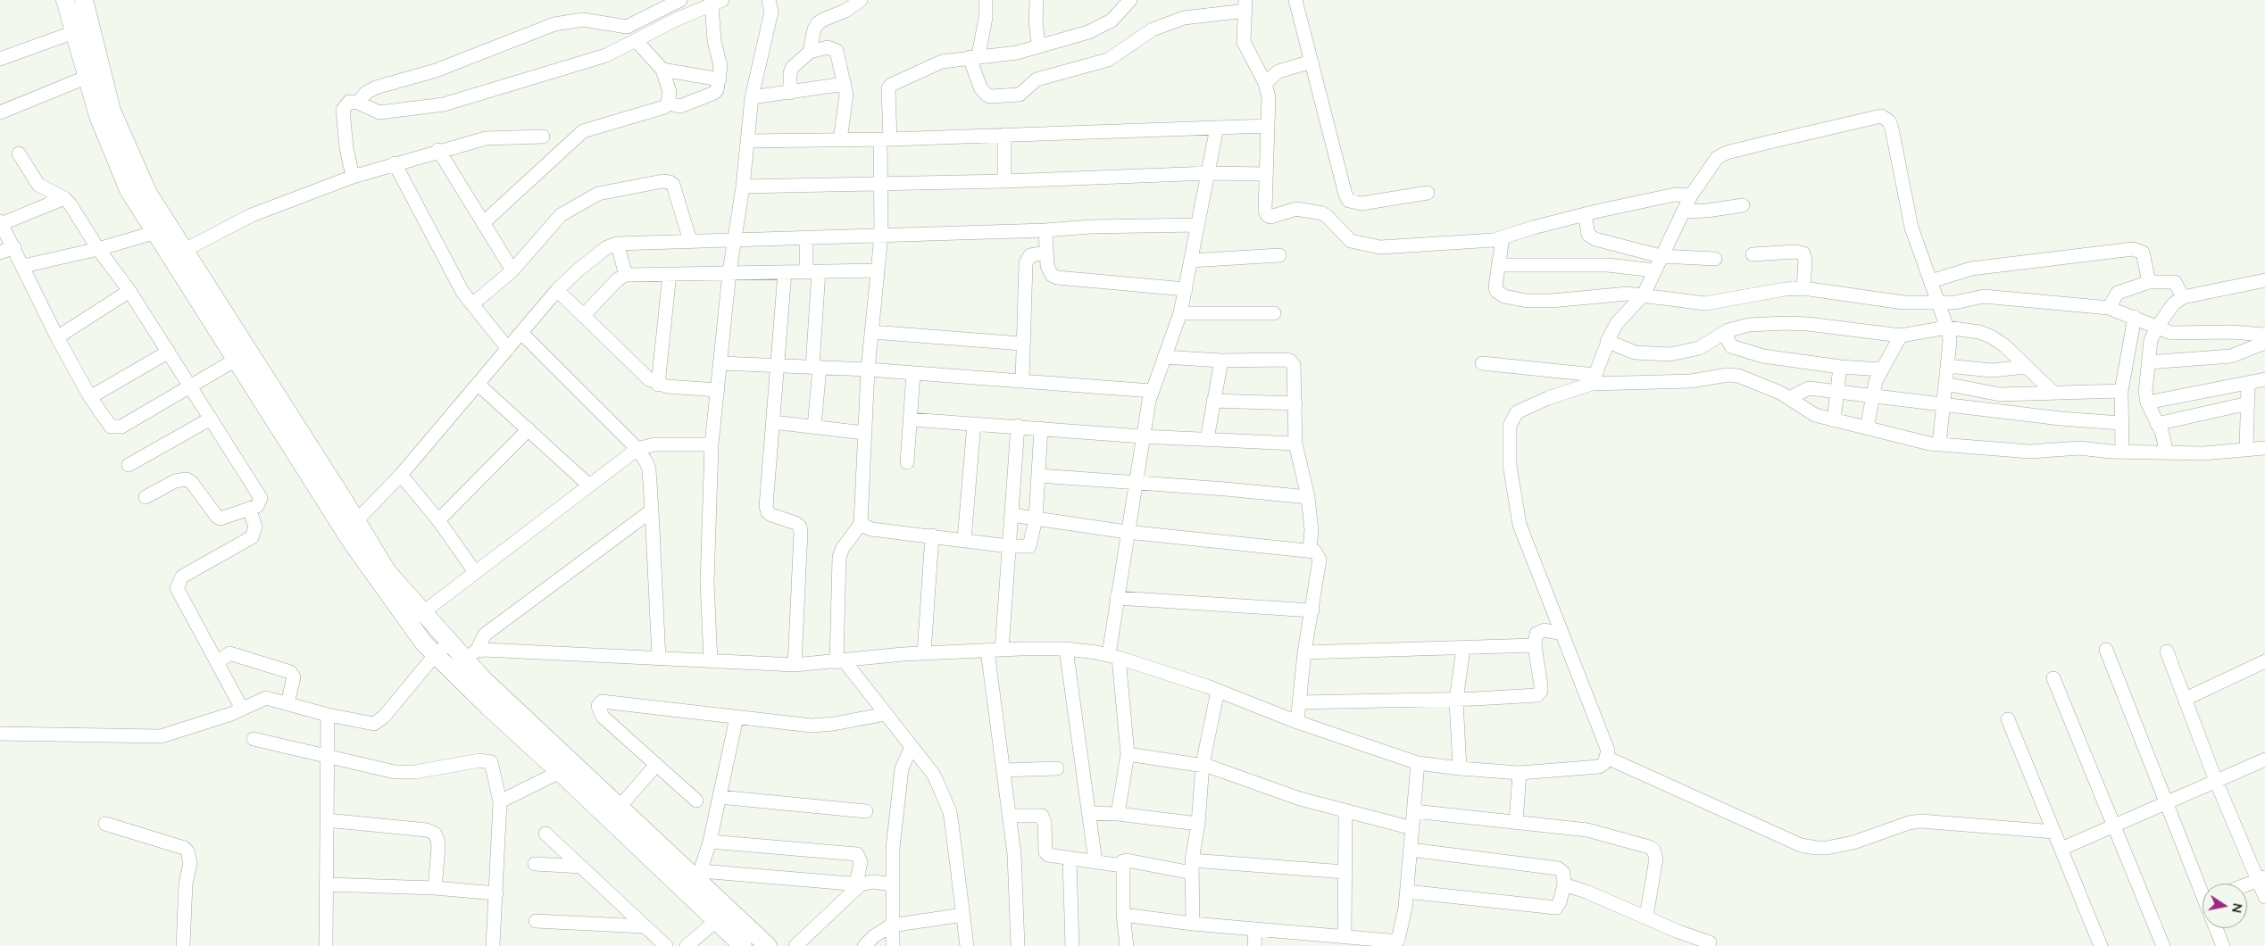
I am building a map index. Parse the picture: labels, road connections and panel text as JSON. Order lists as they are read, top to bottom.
{
  "north": "right"
}
